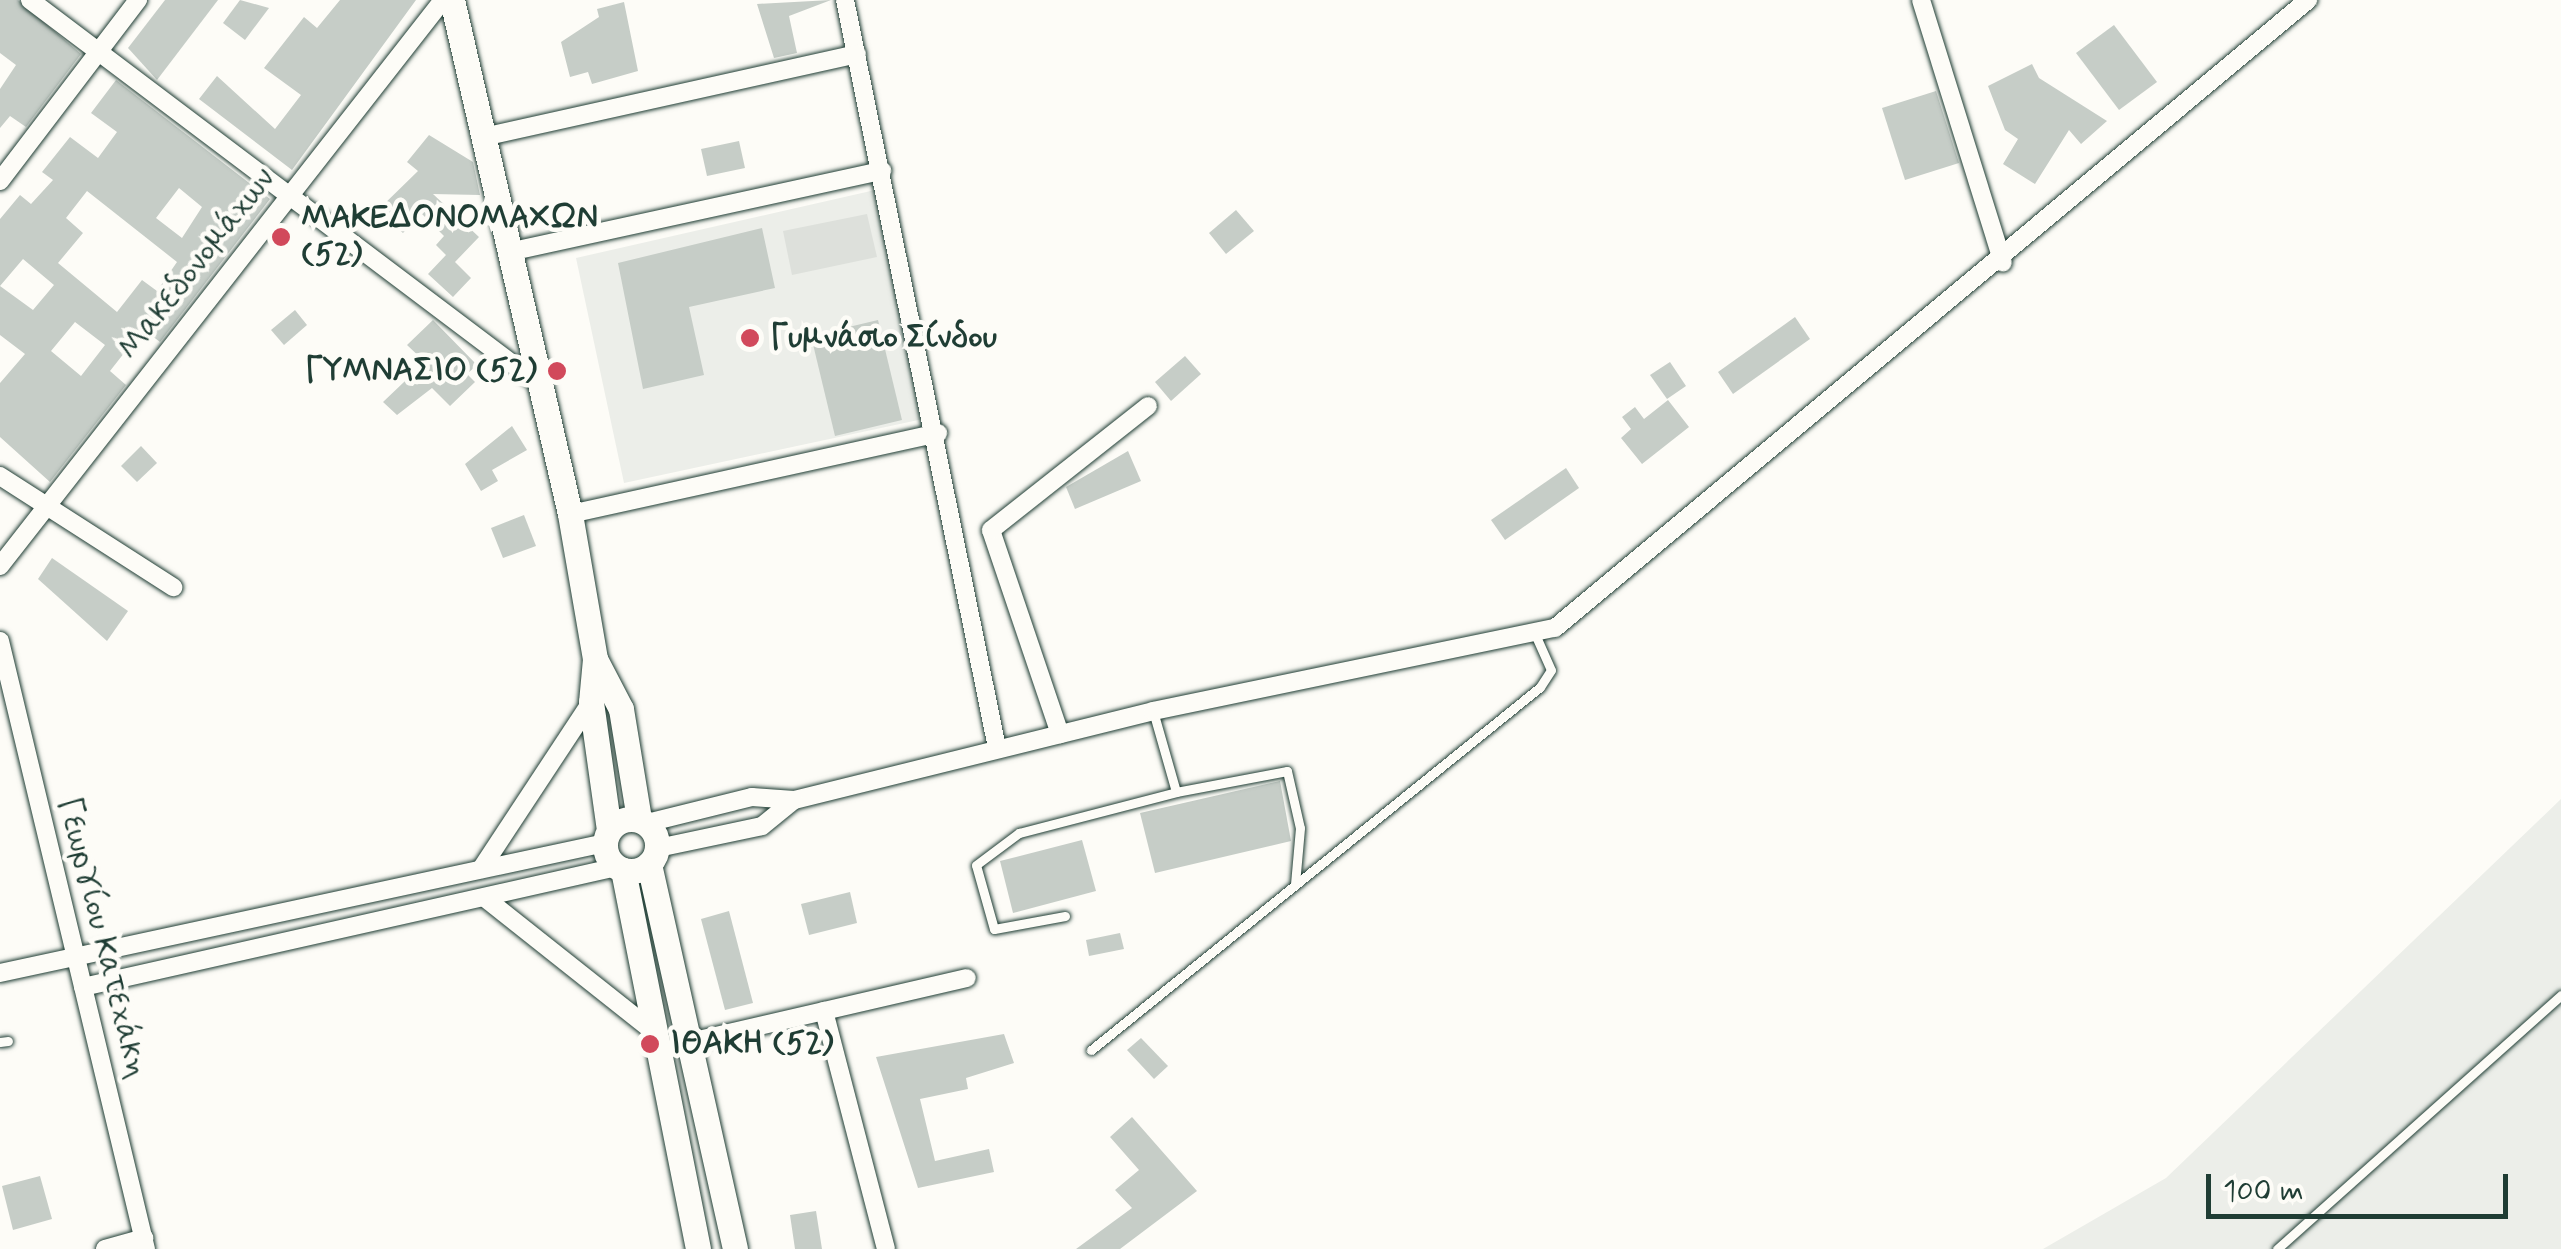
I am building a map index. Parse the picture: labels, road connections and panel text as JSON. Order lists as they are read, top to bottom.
{
  "streets": {
    "street": ["Μακεδονομάχων", "Γεωργίου Κατεχάκη"]
  },
  "places": [
    "ΜΑΚΕΔΟΝΟΜΑΧΩΝ (52)",
    "Γυμνάσιο Σίνδου",
    "ΓΥΜΝΑΣΙΟ (52)",
    "ΙΘΑΚΗ (52)"
  ],
  "scale_bar": "100 m"
}
